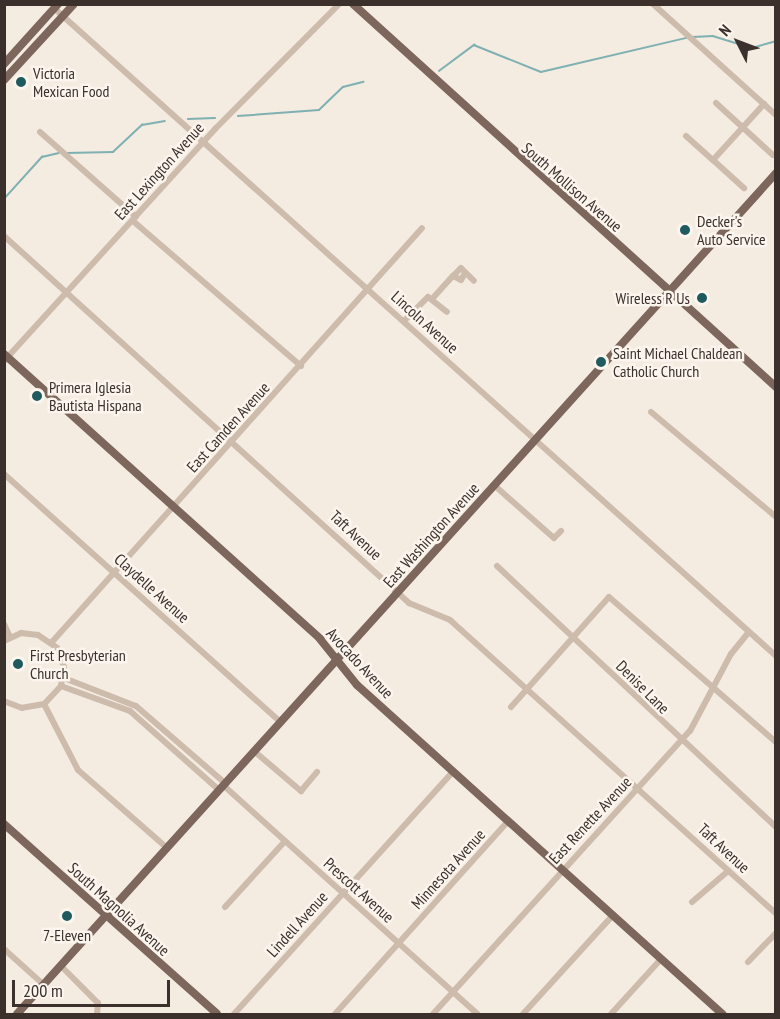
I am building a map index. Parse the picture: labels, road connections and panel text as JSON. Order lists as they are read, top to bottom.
{
  "streets": {
    "main road": [
      "South Mollison Avenue",
      "East Washington Avenue",
      "Avocado Avenue",
      "South Magnolia Avenue"
    ],
    "street": [
      "East Lexington Avenue",
      "Lincoln Avenue",
      "East Camden Avenue",
      "Taft Avenue",
      "Claydelle Avenue",
      "Denise Lane",
      "East Renette Avenue",
      "Minnesota Avenue",
      "Prescott Avenue",
      "Lindell Avenue"
    ]
  },
  "crossings": [
    ["East Lexington Avenue", "Lincoln Avenue"],
    ["East Lexington Avenue", "Taft Avenue"],
    ["East Lexington Avenue", "Avocado Avenue"],
    ["South Mollison Avenue", "East Washington Avenue"],
    ["Lincoln Avenue", "East Camden Avenue"],
    ["Lincoln Avenue", "East Washington Avenue"],
    ["Lincoln Avenue", "East Renette Avenue"],
    ["East Camden Avenue", "Taft Avenue"],
    ["East Camden Avenue", "Claydelle Avenue"],
    ["East Camden Avenue", "Avocado Avenue"],
    ["Taft Avenue", "East Washington Avenue"],
    ["Taft Avenue", "East Renette Avenue"],
    ["East Washington Avenue", "Claydelle Avenue"],
    ["East Washington Avenue", "Avocado Avenue"],
    ["East Washington Avenue", "Prescott Avenue"],
    ["East Washington Avenue", "South Magnolia Avenue"],
    ["Avocado Avenue", "East Renette Avenue"],
    ["Avocado Avenue", "Minnesota Avenue"],
    ["Avocado Avenue", "Lindell Avenue"],
    ["Denise Lane", "East Renette Avenue"],
    ["East Renette Avenue", "Prescott Avenue"],
    ["Minnesota Avenue", "Prescott Avenue"],
    ["Prescott Avenue", "Lindell Avenue"]
  ],
  "places": [
    "Victoria Mexican Food",
    "Decker's Auto Service",
    "Wireless R Us",
    "Saint Michael Chaldean Catholic Church",
    "Primera Iglesia Bautista Hispana",
    "First Presbyterian Church",
    "7-Eleven"
  ],
  "scale_bar": "200 m",
  "north": "top left"
}
